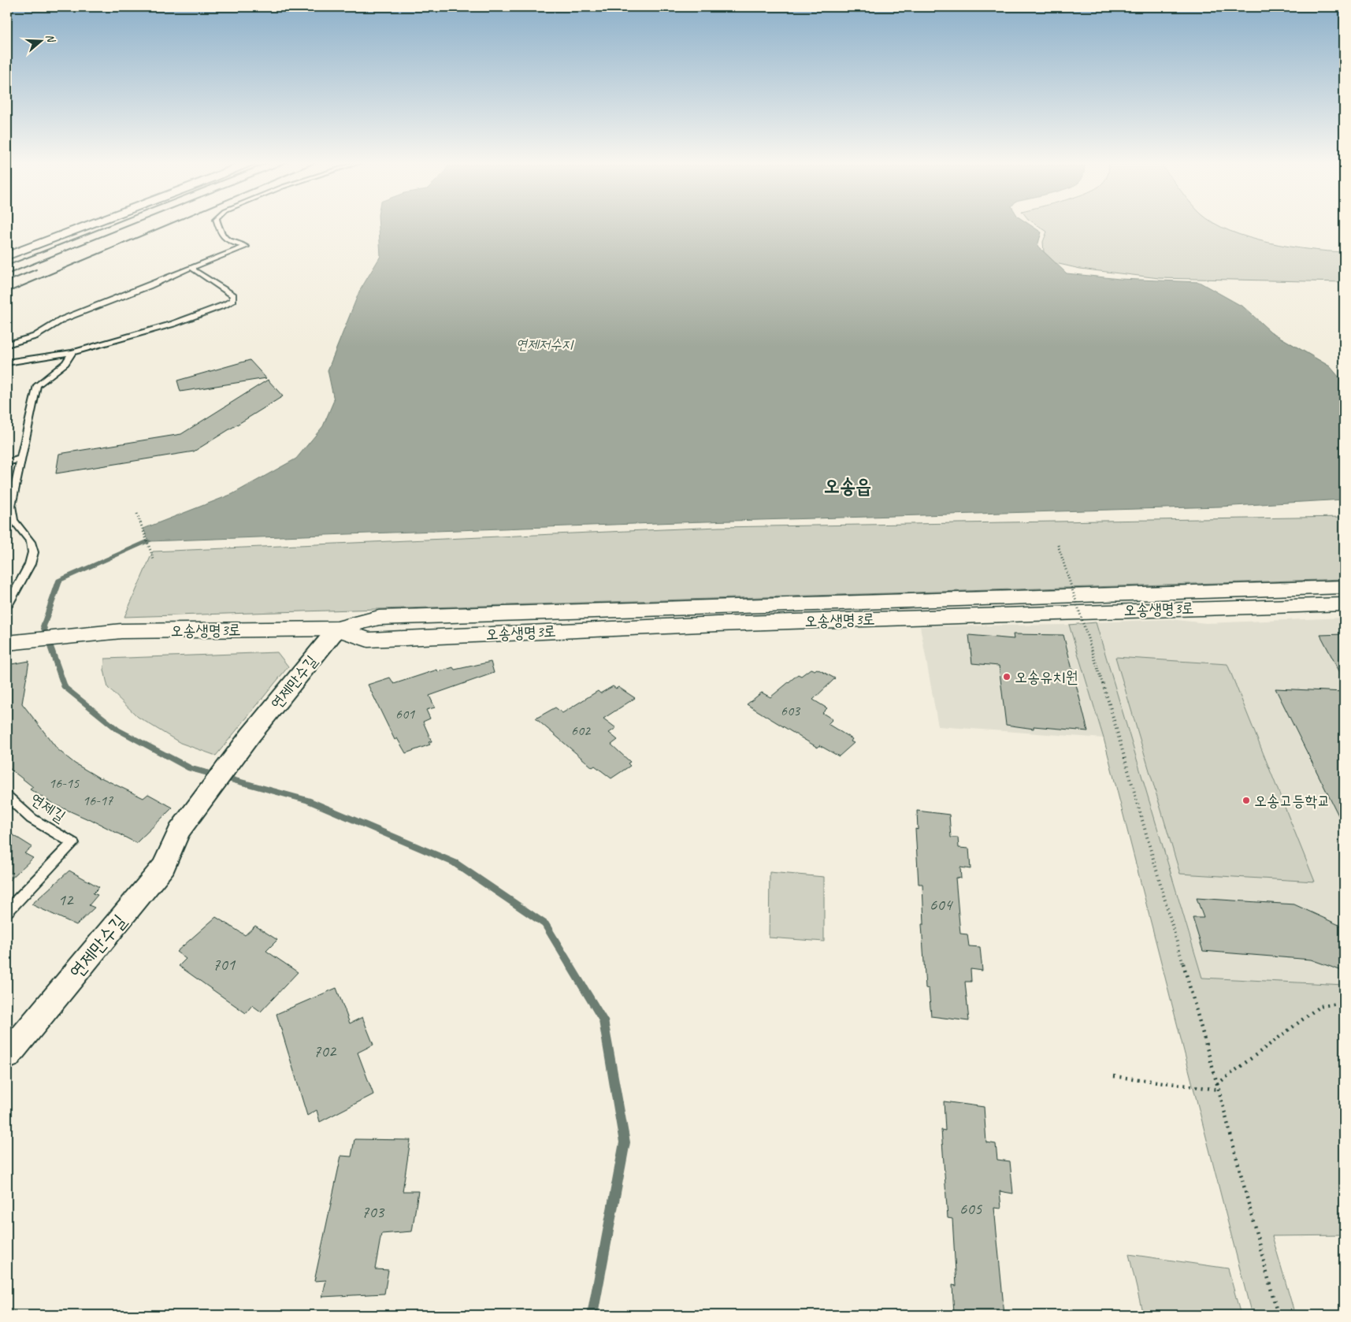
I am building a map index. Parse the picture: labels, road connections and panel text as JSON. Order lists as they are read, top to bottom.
{
  "streets": {
    "street": ["오송생명3로", "연제만수길"],
    "lane": ["연제길"]
  },
  "crossings": [
    ["오송생명3로", "연제만수길"]
  ],
  "districts": ["오송읍"],
  "water": ["연제저수지"],
  "places": ["오송유치원", "오송고등학교"],
  "house_numbers": [
    "603",
    "601",
    "602",
    "16-15",
    "16-17",
    "12",
    "604",
    "701",
    "702",
    "605",
    "703"
  ],
  "north": "right"
}
